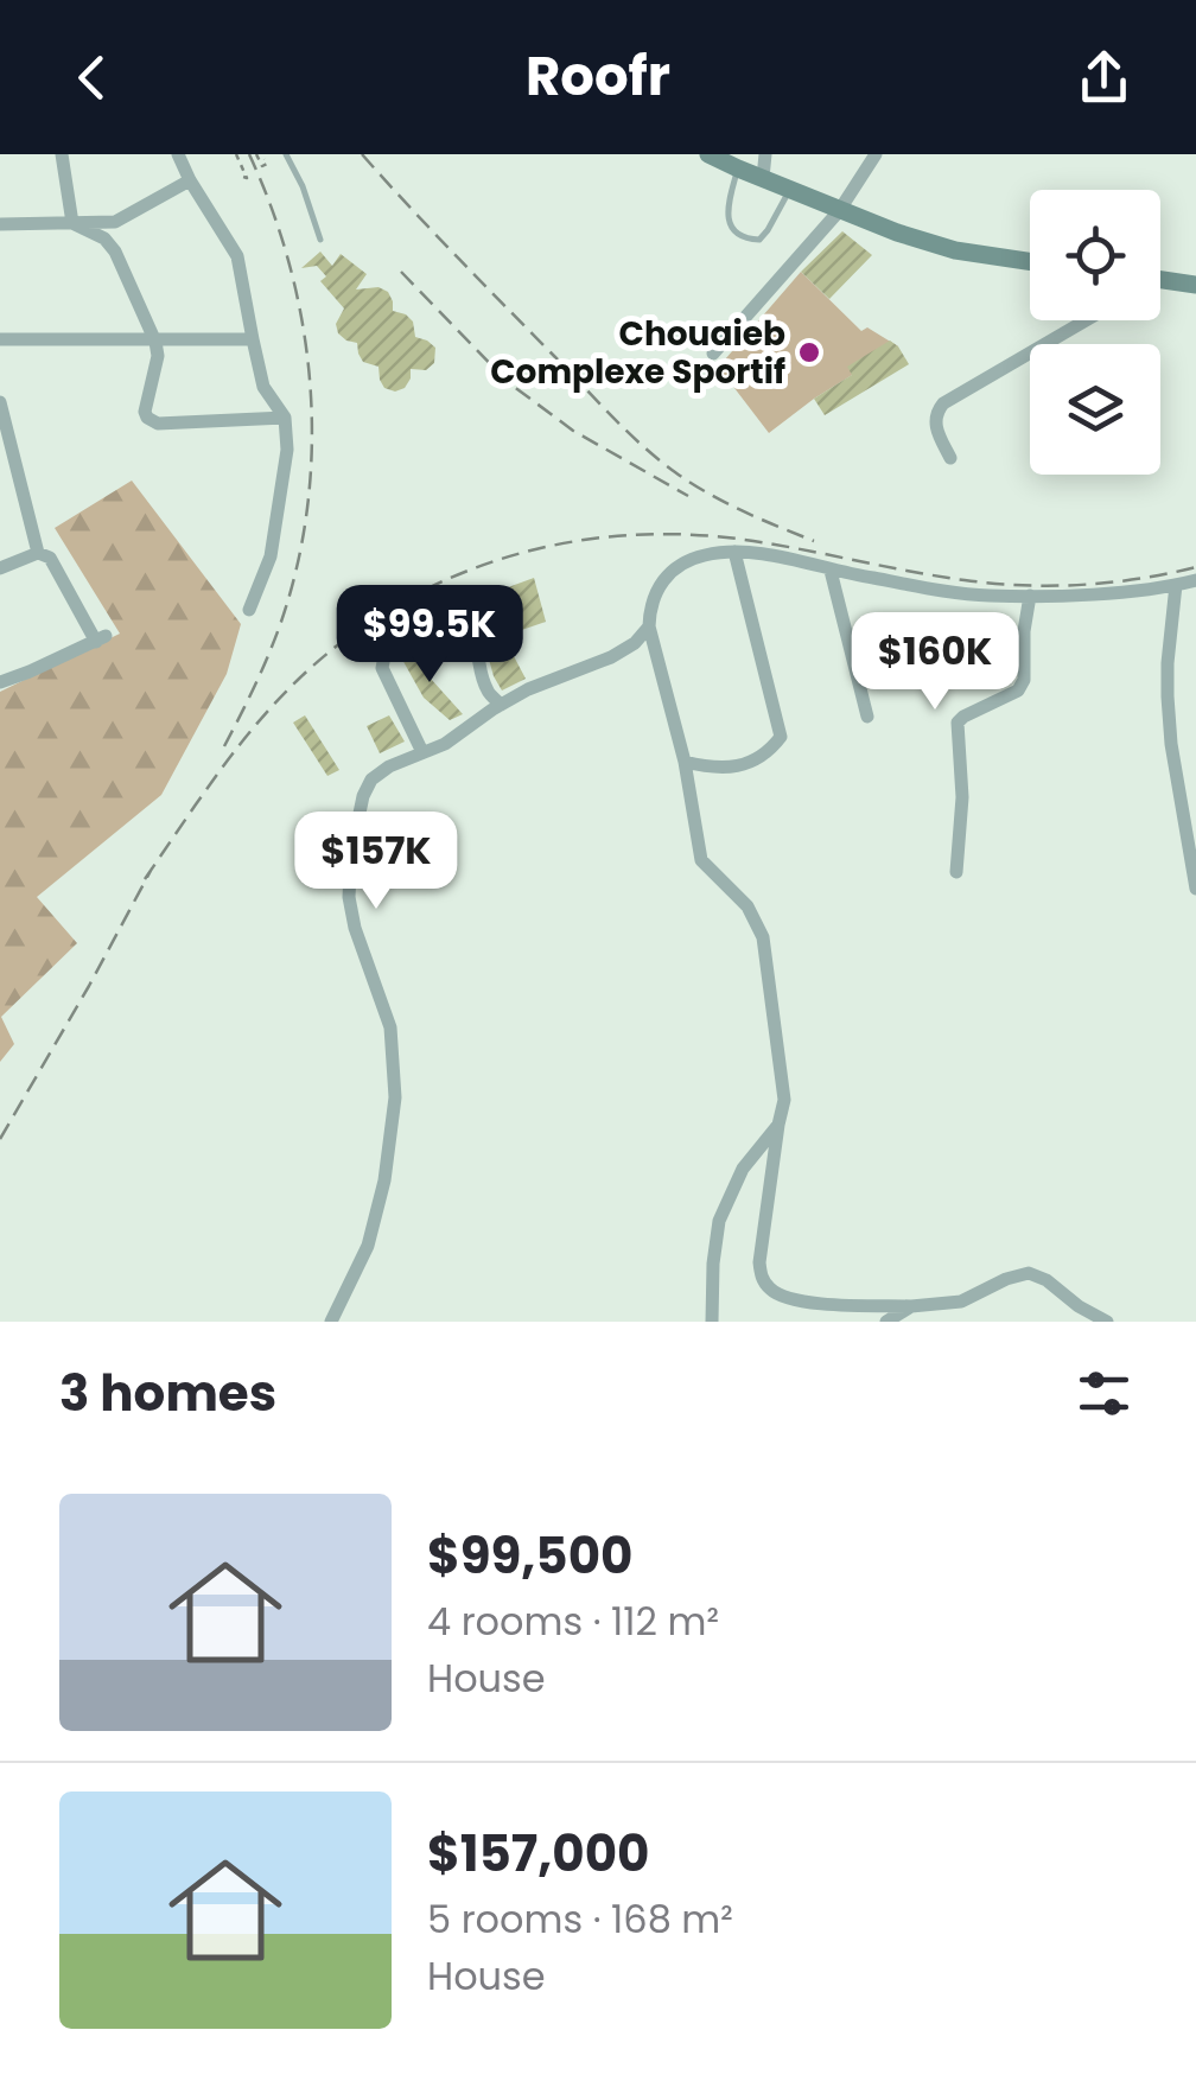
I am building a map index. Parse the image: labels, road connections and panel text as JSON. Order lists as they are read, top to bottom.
{
  "places": ["Chouaieb Complexe Sportif"],
  "page": {
    "header": "Roofr",
    "price": ["$99.5K", "$160K", "$157K"],
    "heading": "3 homes",
    "list": [
      {
        "name": "$99,500",
        "note": "4 rooms · 112 m² · House"
      },
      {
        "name": "$157,000",
        "note": "5 rooms · 168 m² · House"
      }
    ]
  }
}
